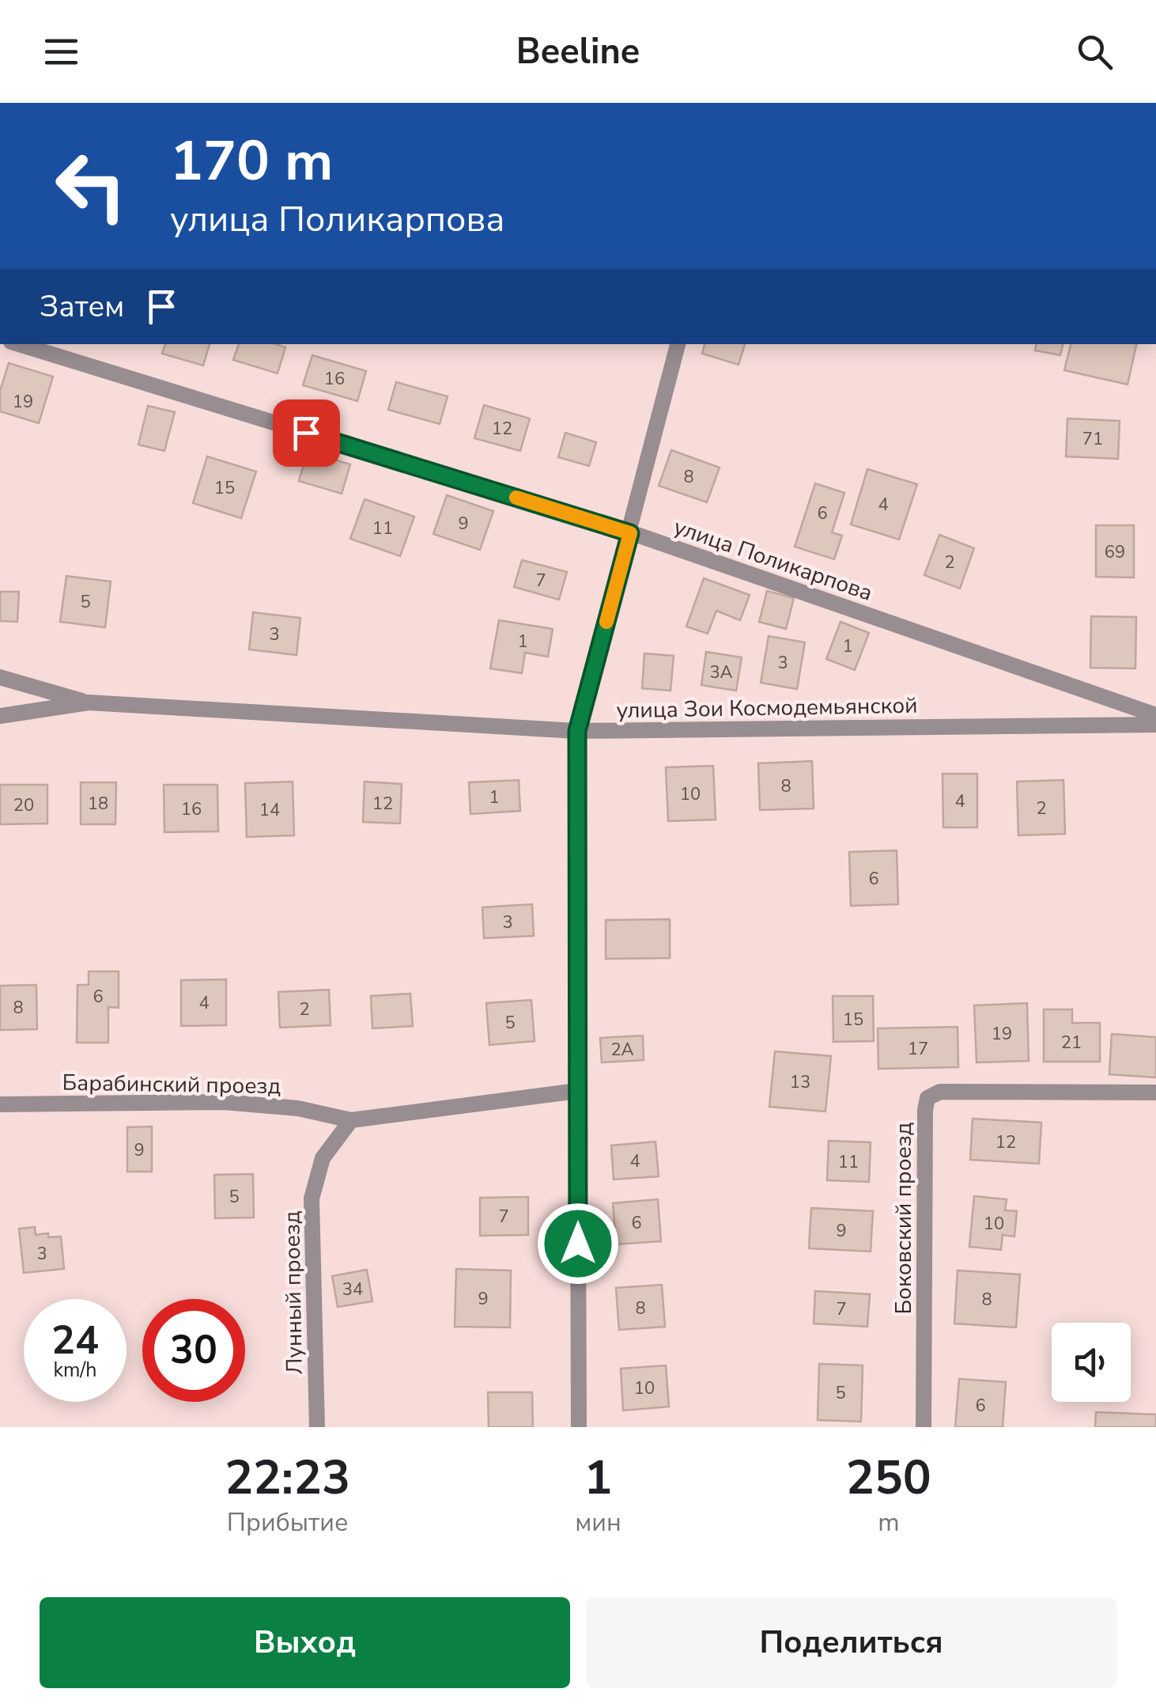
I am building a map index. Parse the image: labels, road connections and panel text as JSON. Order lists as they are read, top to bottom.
{
  "streets": {
    "street": [
      "улица Поликарпова",
      "улица Зои Космодемьянской",
      "Барабинский проезд",
      "Боковский проезд",
      "Лунный проезд"
    ]
  },
  "crossings": [
    ["Барабинский проезд", "Лунный проезд"]
  ],
  "house_numbers": [
    "16",
    "19",
    "12",
    "71",
    "8",
    "15",
    "4",
    "6",
    "9",
    "11",
    "69",
    "2",
    "7",
    "5",
    "3",
    "1",
    "1",
    "3",
    "3А",
    "8",
    "10",
    "1",
    "4",
    "18",
    "12",
    "20",
    "2",
    "16",
    "14",
    "6",
    "3",
    "6",
    "4",
    "8",
    "2",
    "15",
    "5",
    "19",
    "21",
    "17",
    "2А",
    "13",
    "12",
    "9",
    "4",
    "11",
    "5",
    "7",
    "6",
    "10",
    "9",
    "3",
    "34",
    "9",
    "8",
    "8",
    "7",
    "10",
    "5",
    "6"
  ],
  "page": {
    "header": "Beeline",
    "turn": ["170 m", "улица Поликарпова"],
    "then": "Затем",
    "speed": "24 km/h",
    "limit": "30",
    "eta": [
      "22:23",
      "Прибытие",
      "1",
      "мин",
      "250",
      "m"
    ],
    "buttons": ["Выход", "Поделиться"]
  }
}
